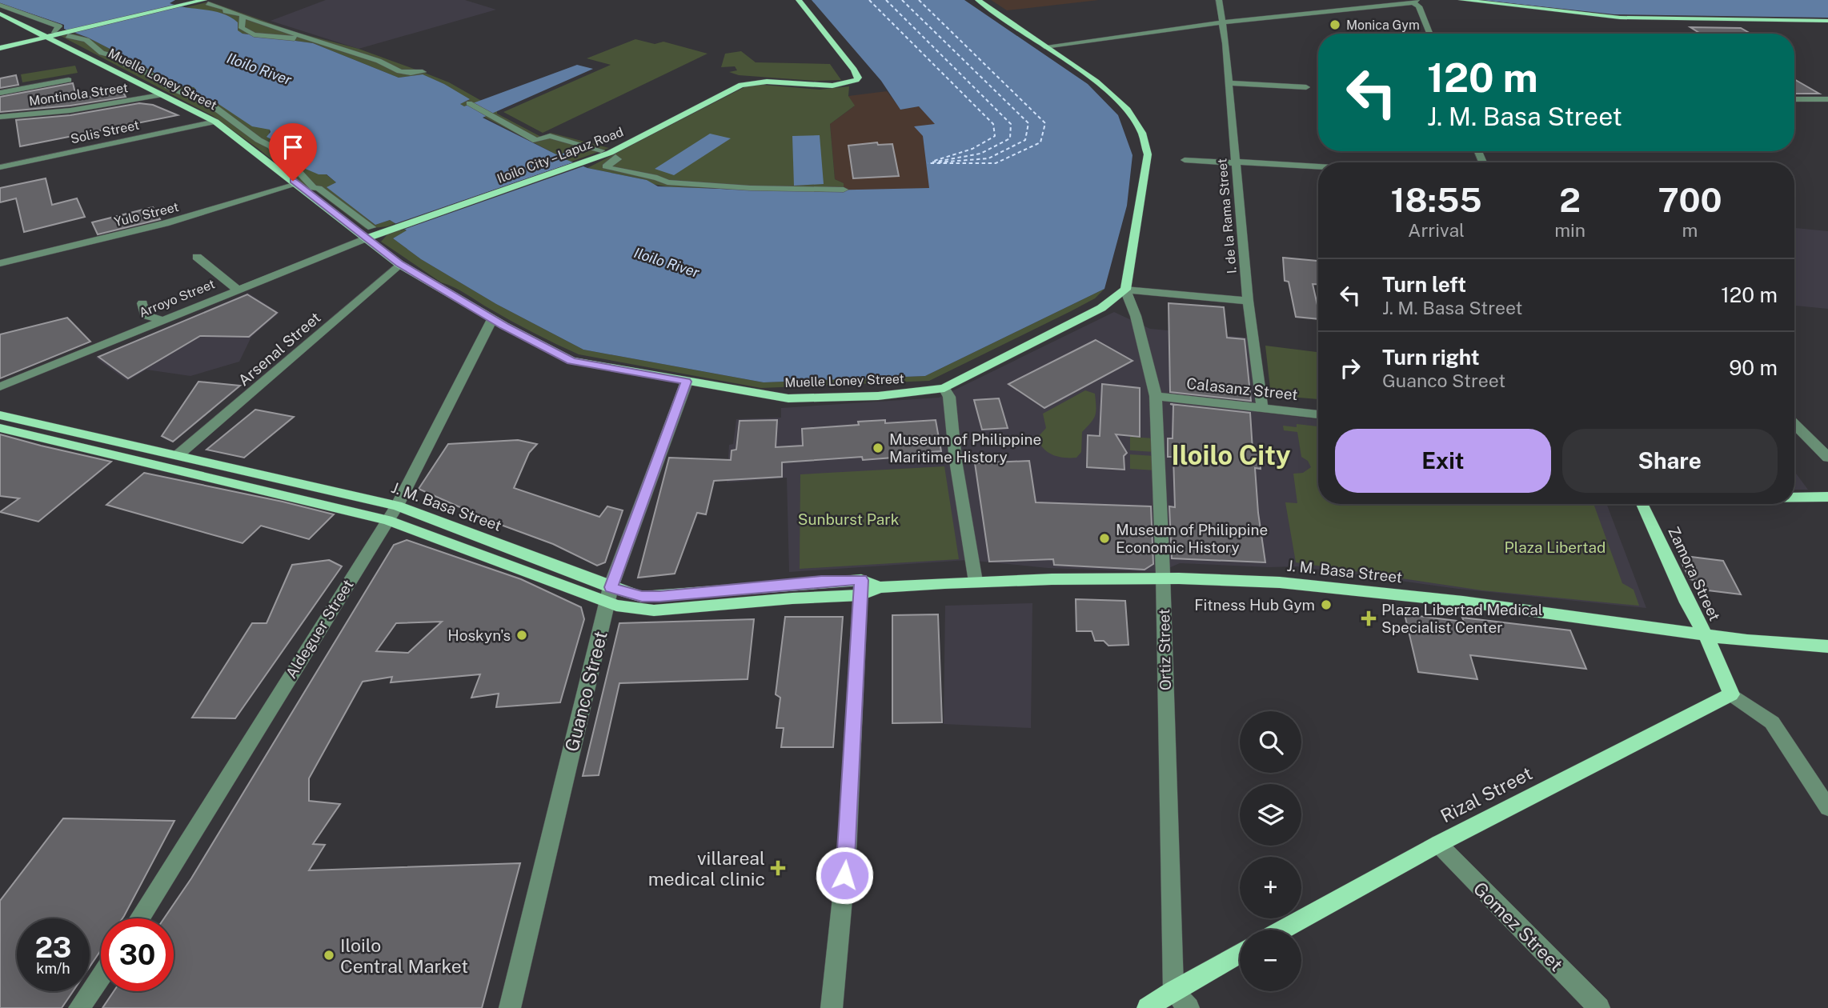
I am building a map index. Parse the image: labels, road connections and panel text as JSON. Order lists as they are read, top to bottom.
{
  "streets": {
    "main road": [
      "Muelle Loney Street",
      "Iloilo City – Lapuz Road",
      "J. M. Basa Street",
      "Zamora Street",
      "Rizal Street"
    ],
    "street": [
      "Montinola Street",
      "Solis Street",
      "Yulo Street",
      "I. de la Rama Street",
      "Arroyo Street",
      "Arsenal Street",
      "Calasanz Street",
      "Aldeguer Street",
      "Ortiz Street",
      "Guanco Street",
      "Gomez Street"
    ]
  },
  "crossings": [
    ["Muelle Loney Street", "Montinola Street"],
    ["Muelle Loney Street", "Solis Street"],
    ["Muelle Loney Street", "Iloilo City – Lapuz Road"],
    ["Muelle Loney Street", "Yulo Street"],
    ["Muelle Loney Street", "Arroyo Street"],
    ["Muelle Loney Street", "Arsenal Street"],
    ["Muelle Loney Street", "Aldeguer Street"],
    ["Muelle Loney Street", "Ortiz Street"],
    ["Muelle Loney Street", "Guanco Street"],
    ["Iloilo City – Lapuz Road", "Arroyo Street"],
    ["I. de la Rama Street", "Calasanz Street"],
    ["Arsenal Street", "J. M. Basa Street"],
    ["Calasanz Street", "Ortiz Street"],
    ["J. M. Basa Street", "Zamora Street"],
    ["J. M. Basa Street", "Aldeguer Street"],
    ["J. M. Basa Street", "Ortiz Street"],
    ["J. M. Basa Street", "Guanco Street"],
    ["Zamora Street", "Rizal Street"],
    ["Rizal Street", "Gomez Street"]
  ],
  "districts": ["Iloilo City"],
  "water": ["Iloilo River"],
  "parks": ["Sunburst Park", "Plaza Libertad"],
  "places": {
    "other": [
      "Monica Gym",
      "Museum of Philippine Maritime History",
      "Museum of Philippine Economic History",
      "Fitness Hub Gym",
      "Hoskyn's",
      "Iloilo Central Market"
    ],
    "health": ["Plaza Libertad Medical Specialist Center", "villareal medical clinic"]
  },
  "page": {
    "turn": ["120 m", "J. M. Basa Street"],
    "eta": [
      "18:55",
      "Arrival",
      "2",
      "min",
      "700",
      "m"
    ],
    "list": [
      {
        "name": "Turn left",
        "note": "J. M. Basa Street",
        "value": "120 m"
      },
      {
        "name": "Turn right",
        "note": "Guanco Street",
        "value": "90 m"
      }
    ],
    "buttons": ["Exit", "Share"],
    "map_buttons": ["+", "−"],
    "speed": "23 km/h",
    "limit": "30"
  }
}
